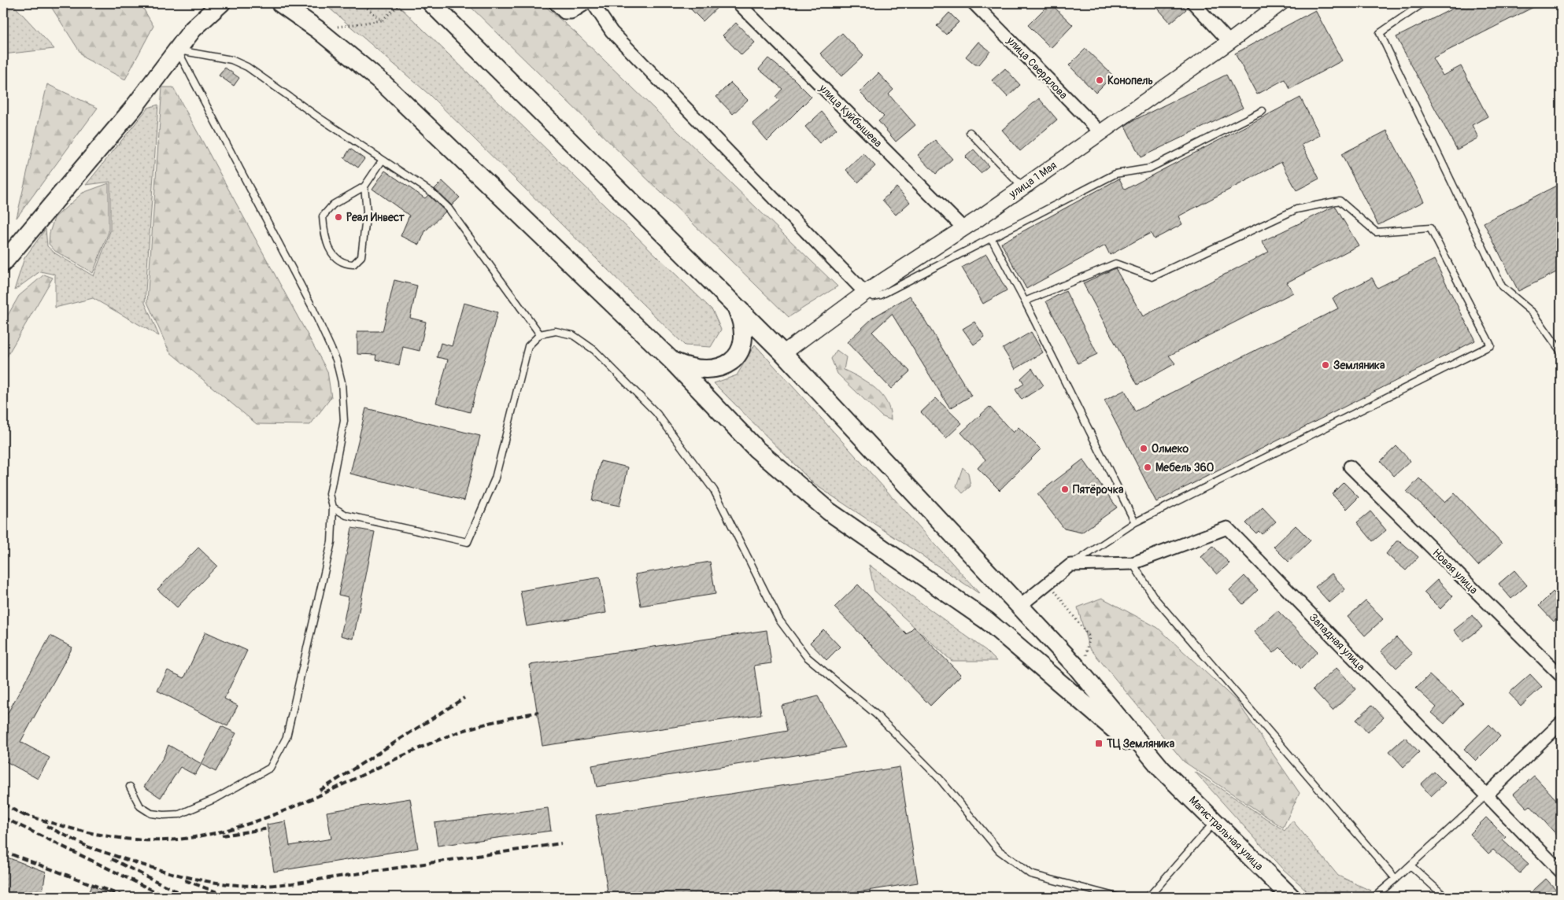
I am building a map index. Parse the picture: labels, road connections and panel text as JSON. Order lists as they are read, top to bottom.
{
  "streets": {
    "main road": ["Магистральная улица"],
    "street": [
      "улица Свердлова",
      "улица Куйбышева",
      "улица 1 Мая",
      "Новая улица",
      "Западная улица"
    ]
  },
  "crossings": [
    ["улица Свердлова", "улица 1 Мая"],
    ["улица Куйбышева", "улица 1 Мая"]
  ],
  "places": {
    "other": [
      "Конопель",
      "Реал Инвест",
      "Земляника",
      "Олмеко",
      "Мебель 360",
      "Пятёрочка"
    ],
    "transit": ["ТЦ Земляника"]
  }
}
